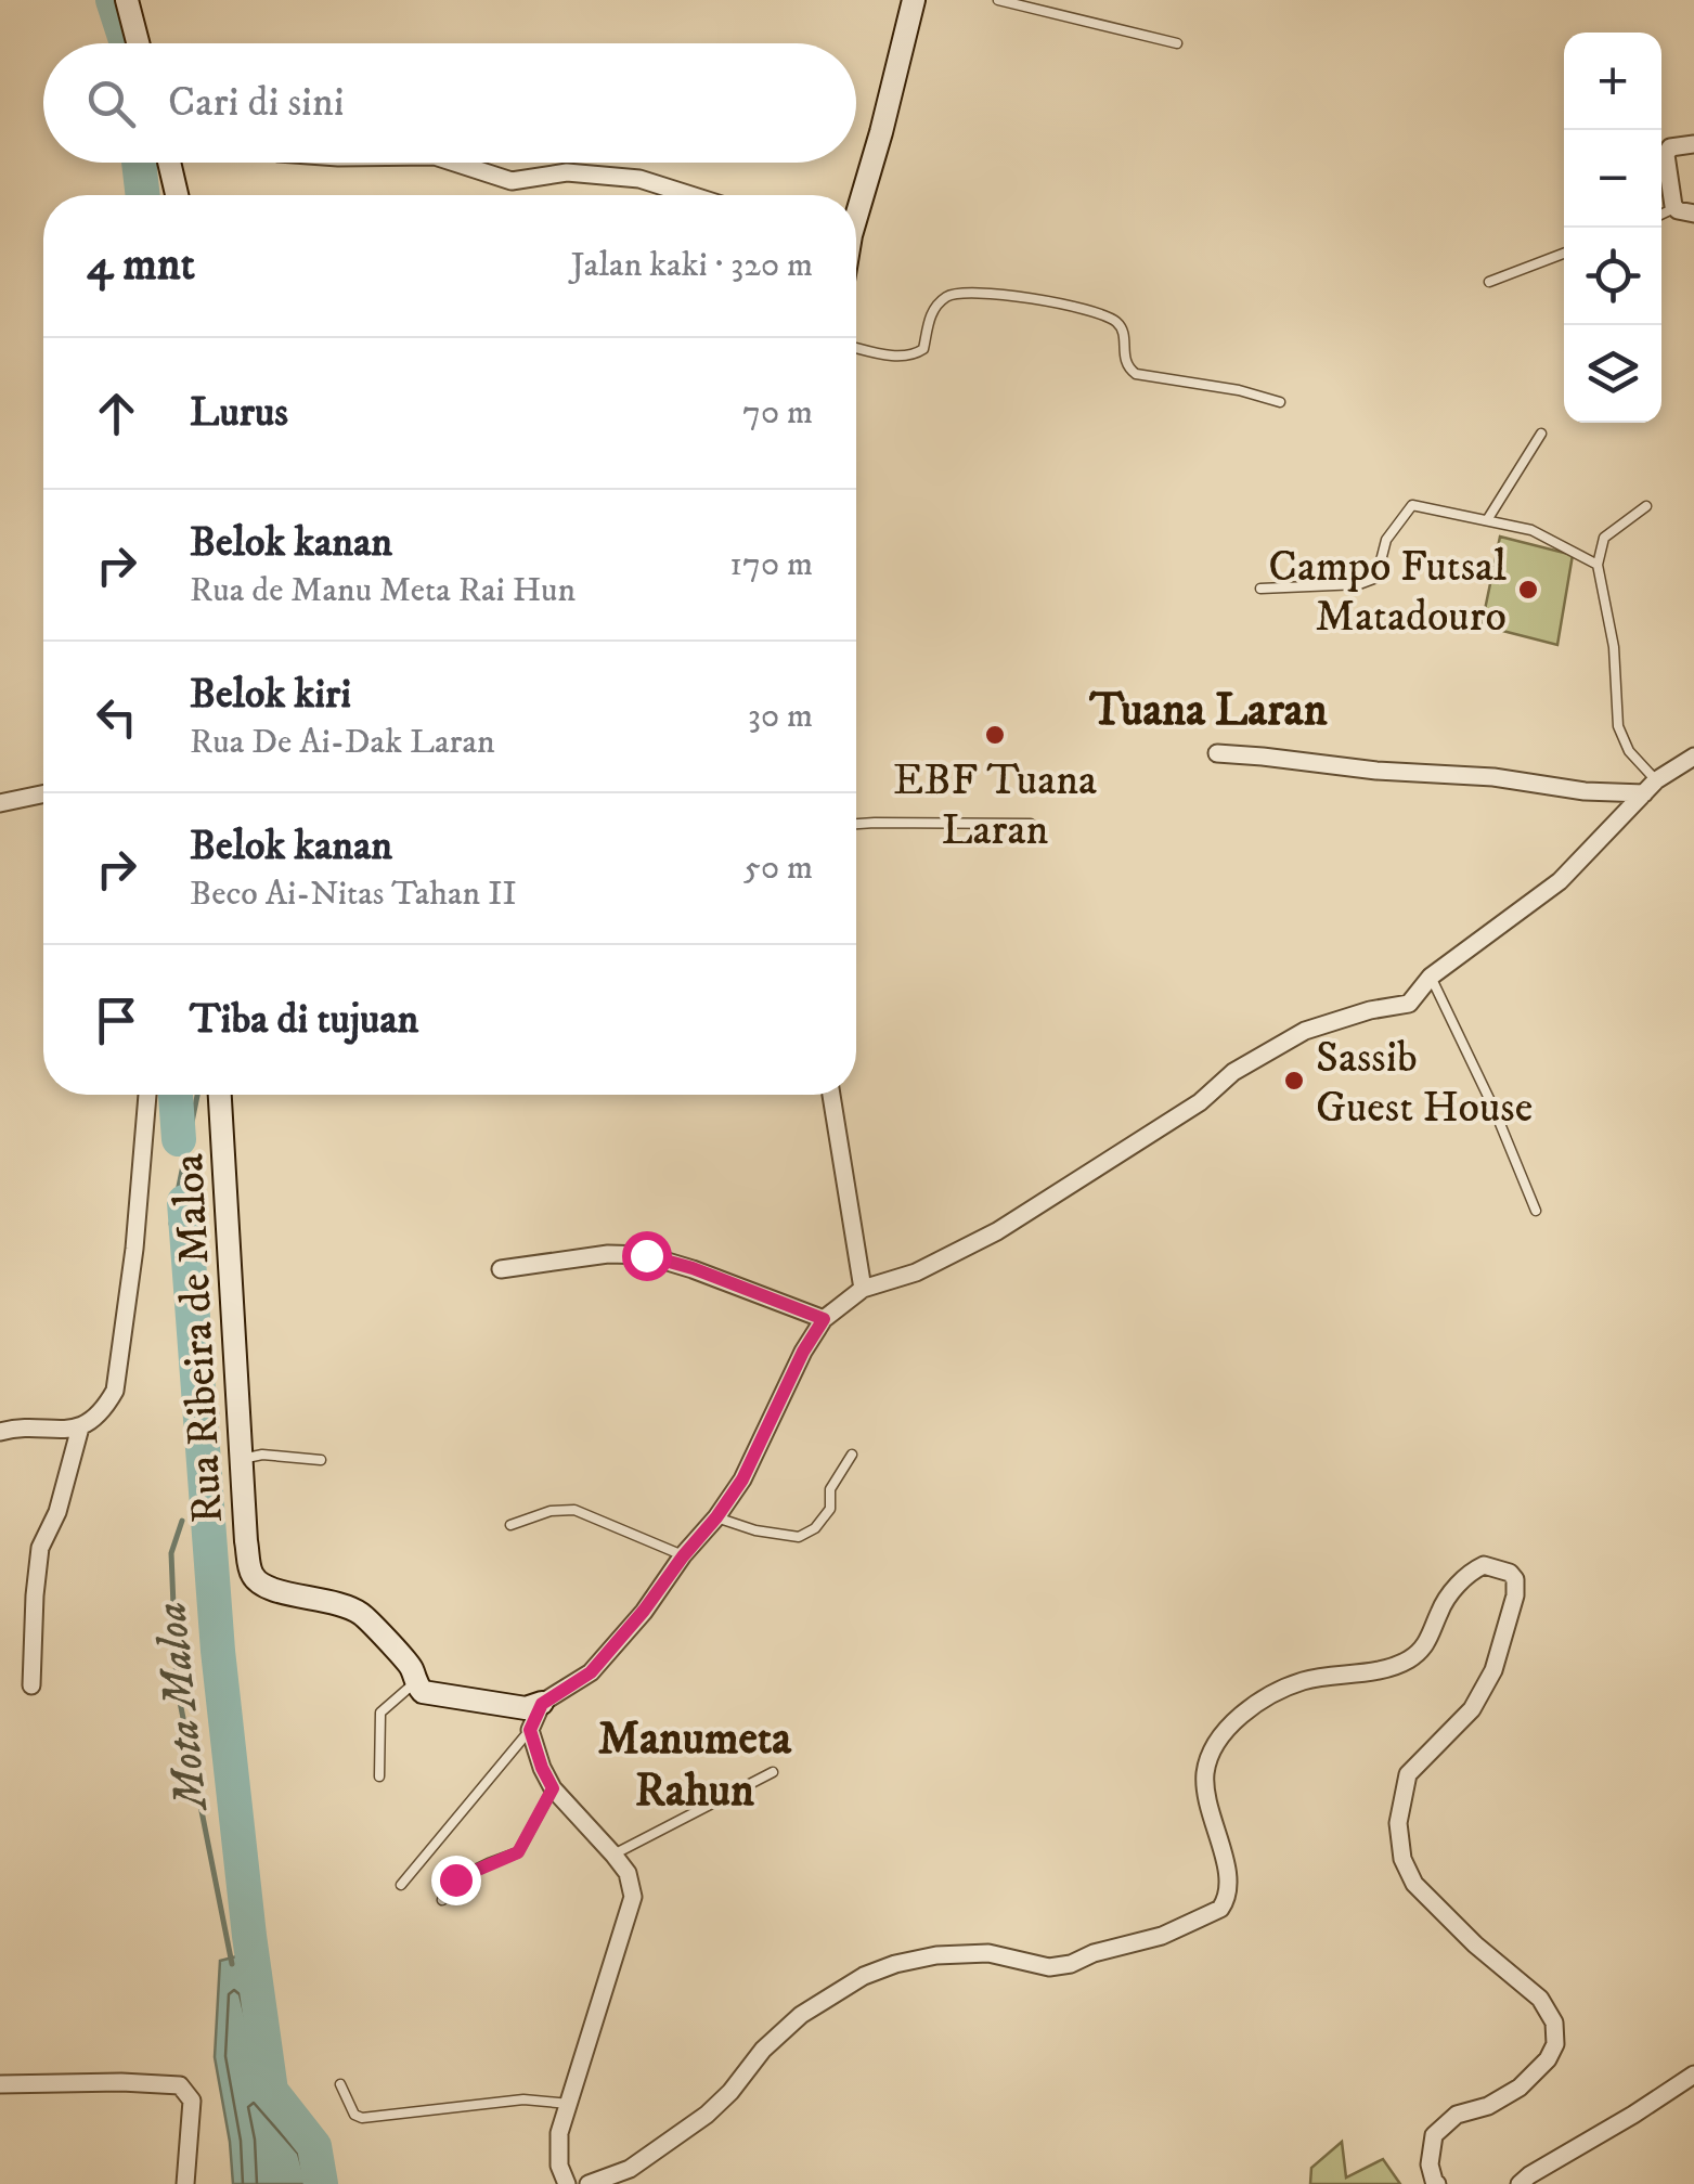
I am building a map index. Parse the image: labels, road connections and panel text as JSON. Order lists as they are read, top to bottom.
{
  "streets": {
    "street": ["Rua Ribeira de Maloa"]
  },
  "districts": ["Tuana Laran", "Manumeta Rahun"],
  "water": ["Mota Maloa"],
  "places": ["Campo Futsal Matadouro", "EBF Tuana Laran", "Sassib Guest House"],
  "page": {
    "map_buttons": ["+", "−"],
    "search": "Cari di sini",
    "heading": ["4 mnt", "Jalan kaki · 320 m"],
    "list": [
      ["Lurus", "70 m"],
      ["Belok kanan", "Rua de Manu Meta Rai Hun", "170 m"],
      ["Belok kiri", "Rua De Ai-Dak Laran", "30 m"],
      ["Belok kanan", "Beco Ai-Nitas Tahan II", "50 m"],
      "Tiba di tujuan"
    ]
  }
}
